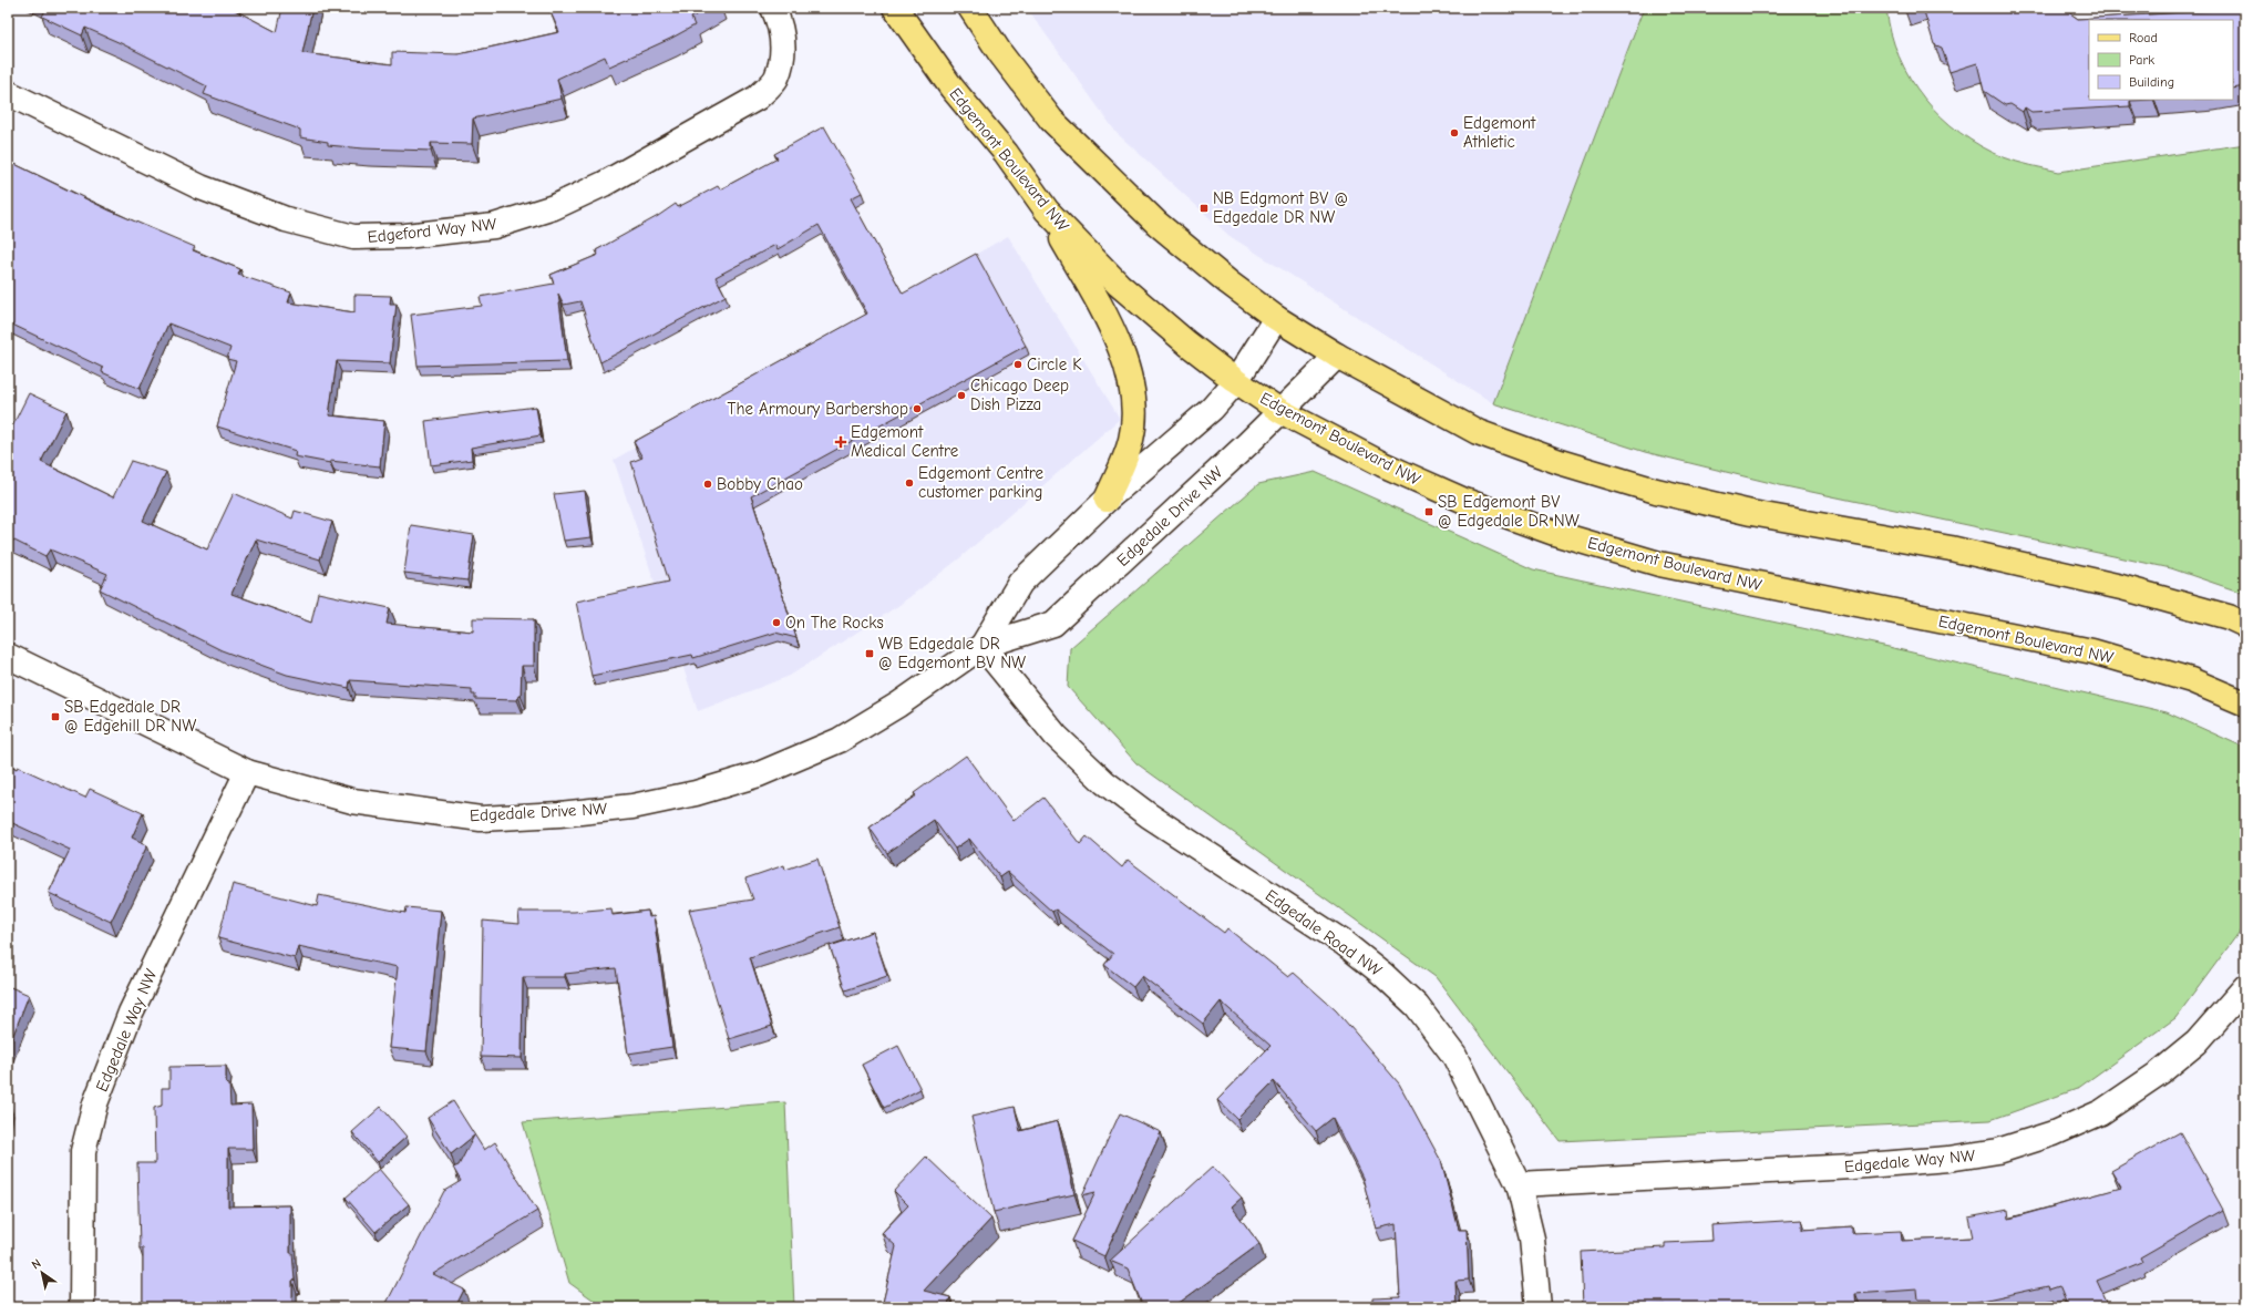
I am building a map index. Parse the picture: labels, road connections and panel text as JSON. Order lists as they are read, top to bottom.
{
  "streets": {
    "main road": ["Edgemont Boulevard NW"],
    "street": [
      "Edgeford Way NW",
      "Edgedale Drive NW",
      "Edgedale Road NW",
      "Edgedale Way NW"
    ]
  },
  "crossings": [
    ["Edgemont Boulevard NW", "Edgedale Drive NW"],
    ["Edgedale Drive NW", "Edgedale Road NW"],
    ["Edgedale Drive NW", "Edgedale Way NW"],
    ["Edgedale Road NW", "Edgedale Way NW"]
  ],
  "places": {
    "other": [
      "Edgemont Athletic",
      "Circle K",
      "Chicago Deep Dish Pizza",
      "The Armoury Barbershop",
      "Edgemont Centre customer parking",
      "Bobby Chao",
      "On The Rocks"
    ],
    "transit": [
      "NB Edgmont BV @ Edgedale DR NW",
      "SB Edgemont BV @ Edgedale DR NW",
      "WB Edgedale DR @ Edgemont BV NW",
      "SB Edgedale DR @ Edgehill DR NW"
    ],
    "health": ["Edgemont Medical Centre"]
  },
  "legend": ["Road", "Park", "Building"],
  "north": "top left"
}
